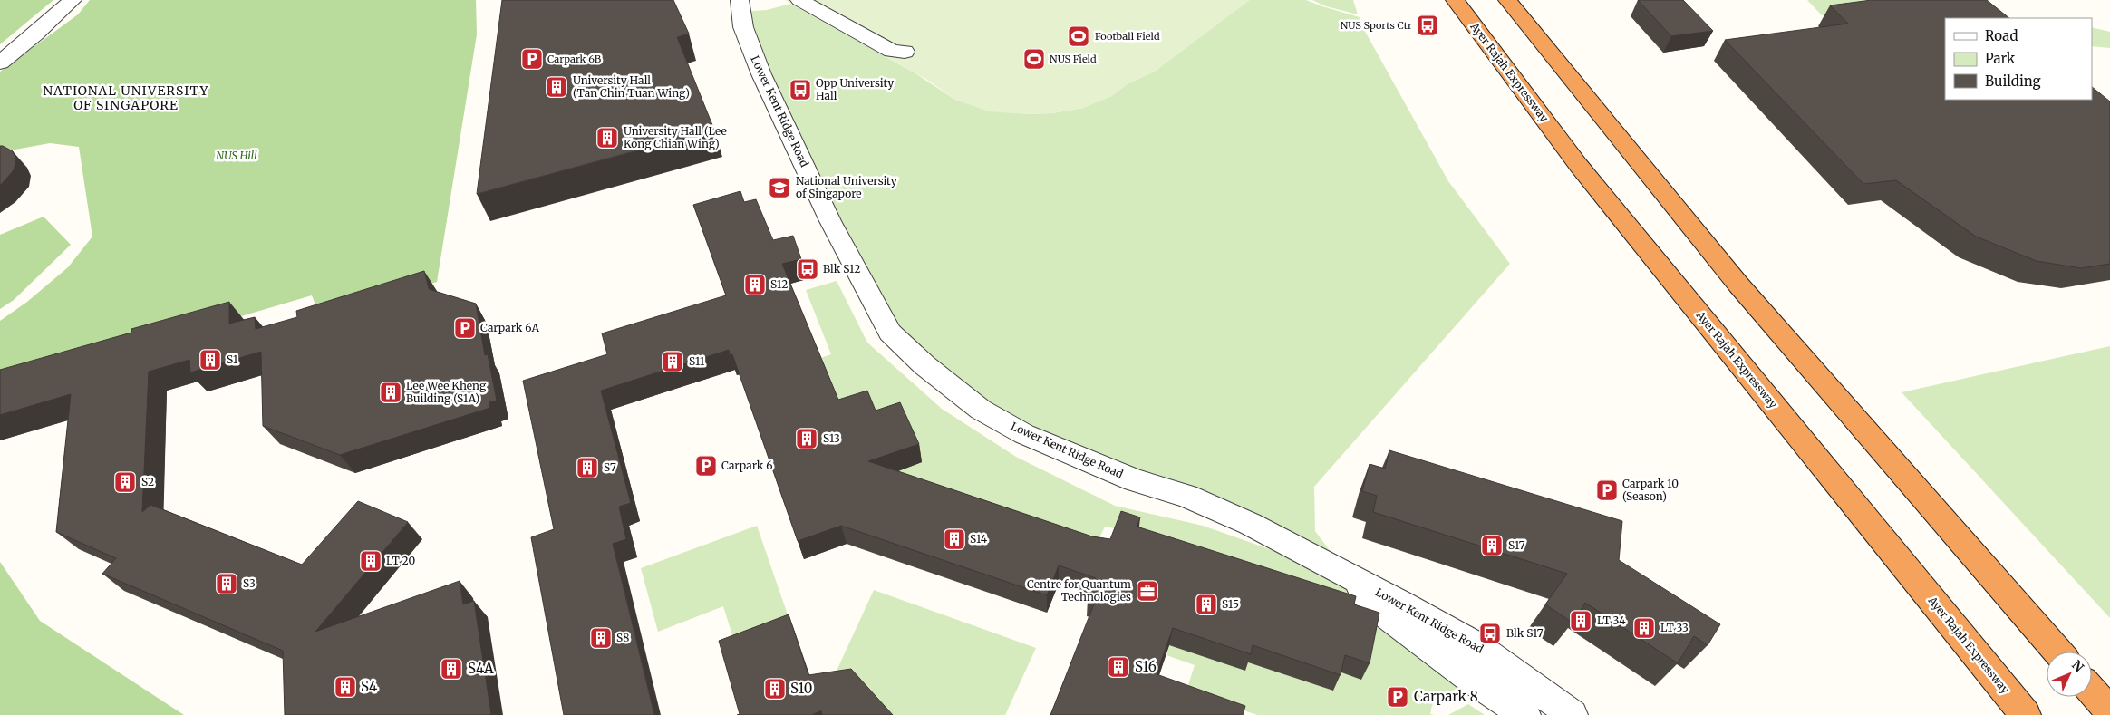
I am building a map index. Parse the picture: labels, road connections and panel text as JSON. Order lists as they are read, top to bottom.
{
  "streets": {
    "highway": ["Ayer Rajah Expressway"],
    "street": ["Lower Kent Ridge Road"]
  },
  "districts": ["NATIONAL UNIVERSITY OF SINGAPORE"],
  "parks": ["NUS Hill"],
  "places": {
    "bus stop": [
      "NUS Sports Ctr",
      "Opp University Hall",
      "Blk S12",
      "Blk S17"
    ],
    "sports": ["Football Field", "NUS Field"],
    "parking": [
      "Carpark 6B",
      "Carpark 6A",
      "Carpark 6",
      "Carpark 10 (Season)",
      "Carpark 8"
    ],
    "building": [
      "University Hall (Tan Chin Tuan Wing)",
      "University Hall (Lee Kong Chian Wing)",
      "S12",
      "S1",
      "S11",
      "Lee Wee Kheng Building (S1A)",
      "S13",
      "S7",
      "S2",
      "S14",
      "S17",
      "LT 20",
      "S3",
      "S15",
      "LT 34",
      "LT 33",
      "S8",
      "S16",
      "S4A",
      "S4",
      "S10"
    ],
    "school or university": ["National University of Singapore"],
    "office": ["Centre for Quantum Technologies"]
  },
  "legend": ["Road", "Park", "Building"],
  "north": "top right"
}
